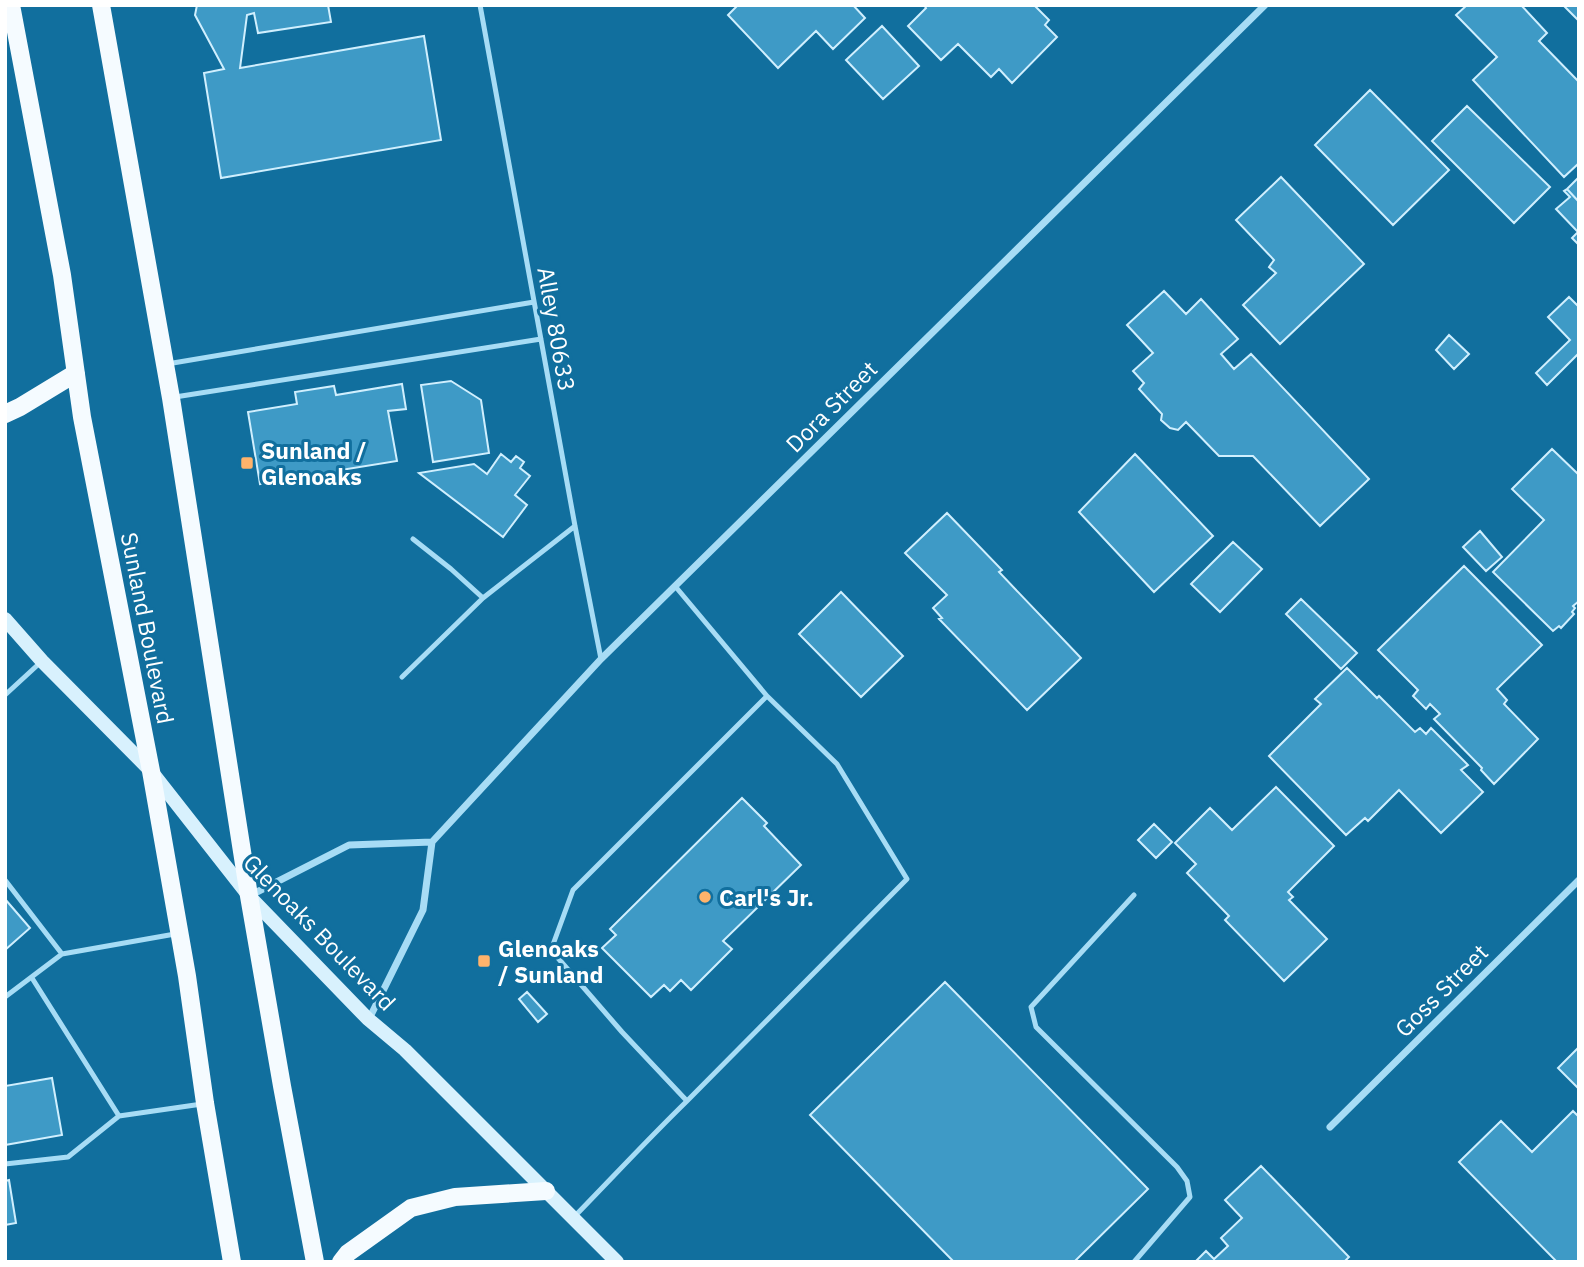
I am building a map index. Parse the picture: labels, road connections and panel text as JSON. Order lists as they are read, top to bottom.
{
  "streets": {
    "main road": ["Sunland Boulevard", "Glenoaks Boulevard"],
    "street": ["Dora Street", "Goss Street"],
    "lane": ["Alley 80633"]
  },
  "crossings": [
    ["Alley 80633", "Dora Street"],
    ["Sunland Boulevard", "Glenoaks Boulevard"]
  ],
  "places": {
    "transit": ["Sunland / Glenoaks", "Glenoaks / Sunland"],
    "other": ["Carl's Jr."]
  }
}
